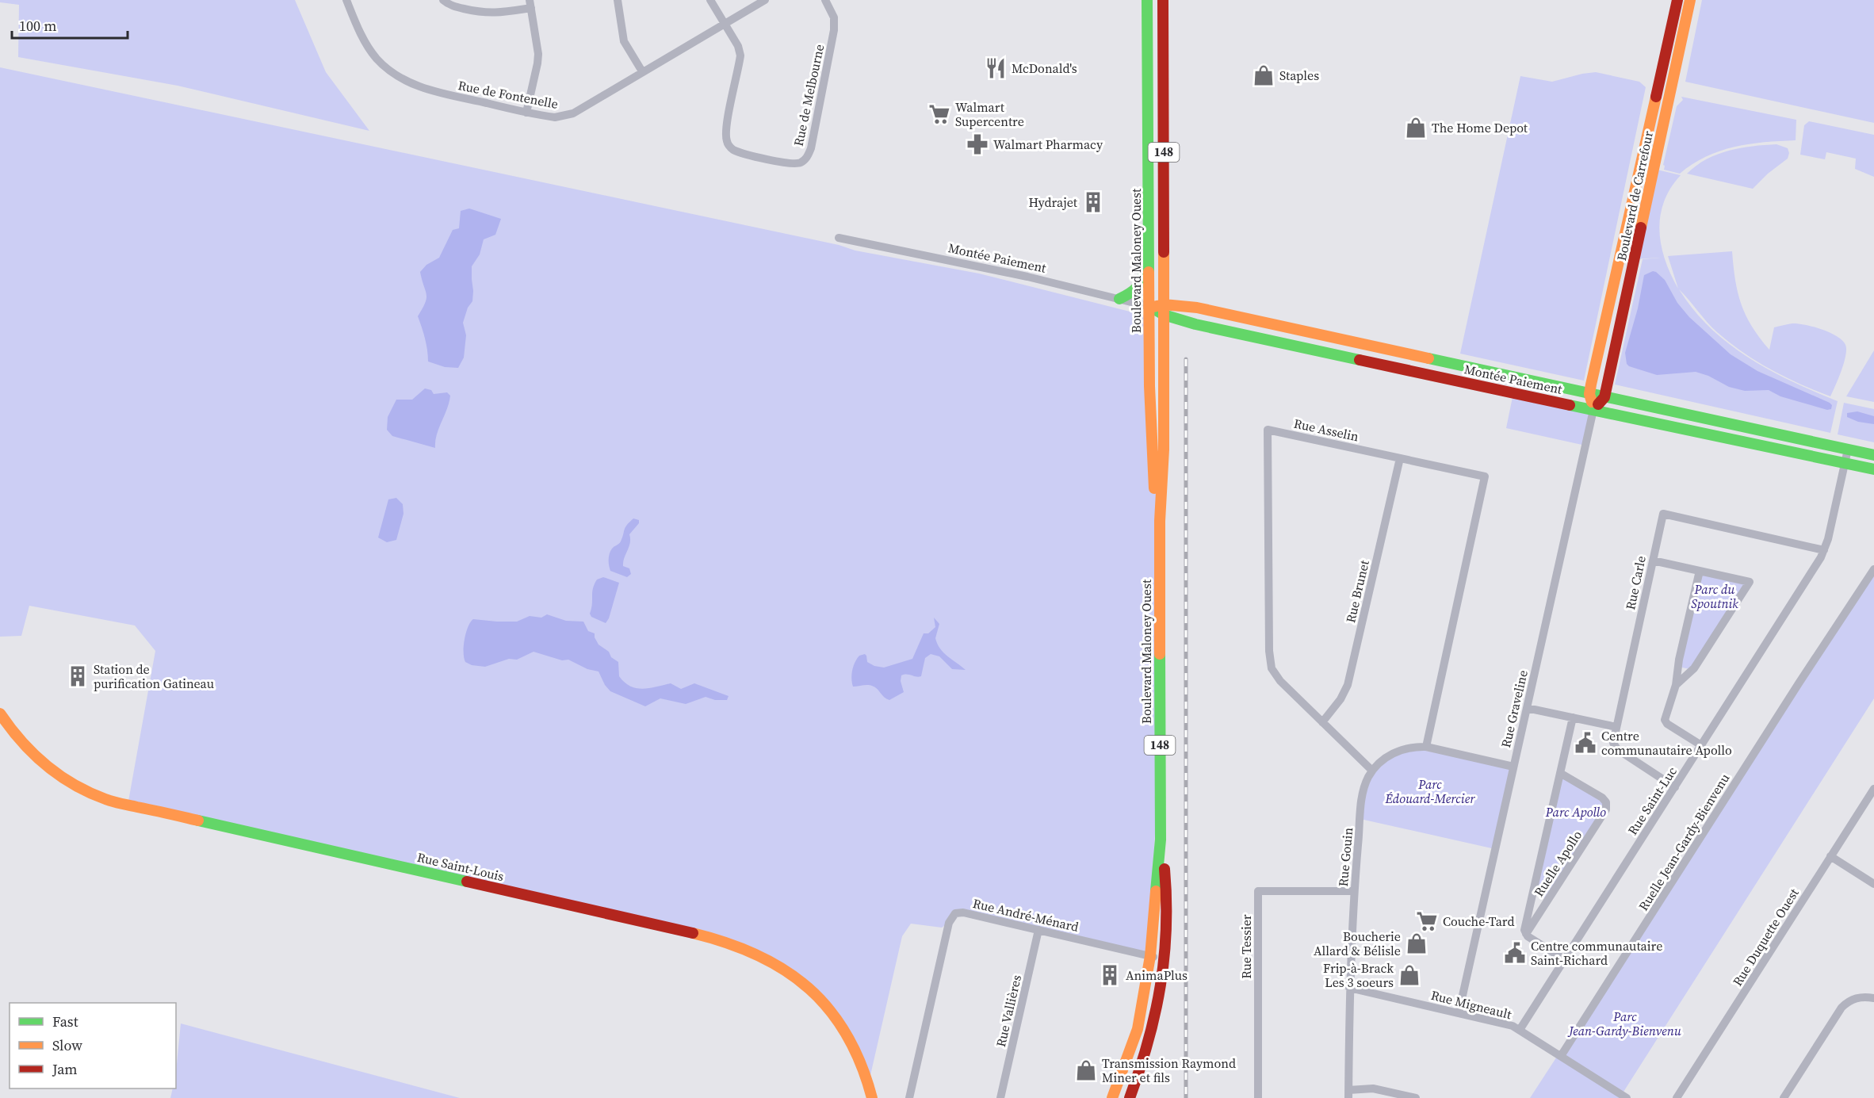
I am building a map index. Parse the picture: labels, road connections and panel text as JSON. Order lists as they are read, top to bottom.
{
  "streets": {
    "main road": [
      "148",
      "Boulevard de Carrefour",
      "Montée Paiement",
      "Boulevard Maloney Ouest",
      "Rue Saint-Louis"
    ],
    "street": [
      "Rue de Fontenelle",
      "Rue de Melbourne",
      "Rue Asselin",
      "Rue Carle",
      "Rue Brunet",
      "Rue Graveline",
      "Rue Saint-Luc",
      "Ruelle Jean-Gardy-Bienvenu",
      "Rue Gouin",
      "Ruelle Apollo",
      "Rue André-Ménard",
      "Rue Duquette Ouest",
      "Rue Tessier",
      "Rue Migneault",
      "Rue Vallières"
    ]
  },
  "crossings": [
    ["Rue de Fontenelle", "Rue de Melbourne"],
    ["Boulevard de Carrefour", "Montée Paiement"],
    ["Montée Paiement", "Boulevard Maloney Ouest"],
    ["Montée Paiement", "Rue Graveline"],
    ["Montée Paiement", "Rue Saint-Luc"],
    ["Boulevard Maloney Ouest", "Rue André-Ménard"],
    ["Rue Asselin", "Rue Brunet"],
    ["Rue Asselin", "Rue Gouin"],
    ["Rue Carle", "Rue Saint-Luc"],
    ["Rue Graveline", "Rue Gouin"],
    ["Rue Graveline", "Rue Migneault"],
    ["Rue Saint-Luc", "Rue Migneault"],
    ["Ruelle Jean-Gardy-Bienvenu", "Rue Migneault"],
    ["Rue Gouin", "Rue Tessier"],
    ["Rue Gouin", "Rue Migneault"],
    ["Rue André-Ménard", "Rue Vallières"]
  ],
  "parks": [
    "Parc du Spoutnik",
    "Parc Édouard-Mercier",
    "Parc Apollo",
    "Parc Jean-Gardy-Bienvenu"
  ],
  "places": {
    "restaurant": ["McDonald's"],
    "shop": [
      "Staples",
      "The Home Depot",
      "Boucherie Allard & Bélisle",
      "Frip-à-Brack Les 3 soeurs",
      "Transmission Raymond Miner et fils"
    ],
    "supermarket": ["Walmart Supercentre", "Couche-Tard"],
    "pharmacy": ["Walmart Pharmacy"],
    "building": ["Hydrajet", "Station de purification Gatineau", "AnimaPlus"],
    "public building": ["Centre communautaire Apollo", "Centre communautaire Saint-Richard"]
  },
  "legend": ["Fast", "Slow", "Jam"],
  "scale_bar": "100 m"
}
